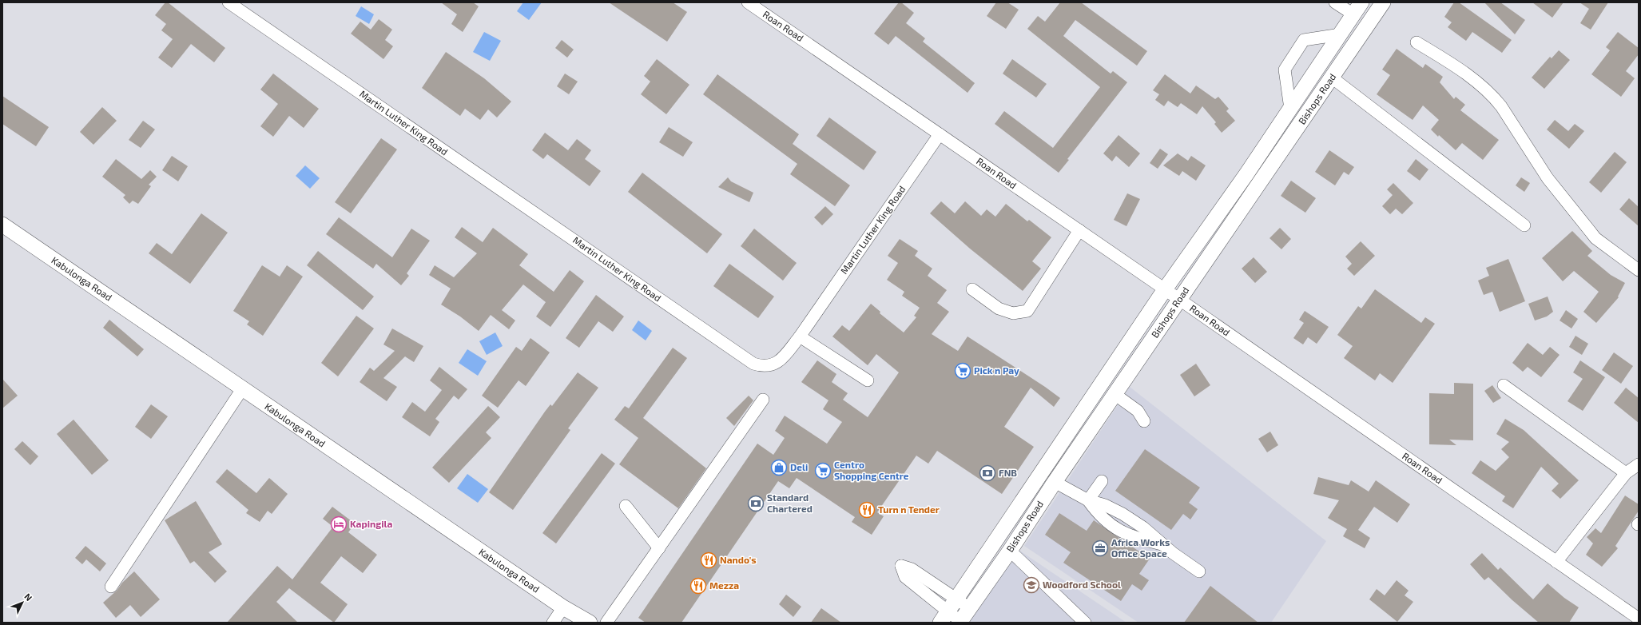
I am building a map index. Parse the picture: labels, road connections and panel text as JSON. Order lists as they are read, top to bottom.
{
  "streets": {
    "main road": ["Bishops Road", "Kabulonga Road"],
    "street": ["Roan Road", "Martin Luther King Road"]
  },
  "crossings": [
    ["Roan Road", "Bishops Road"],
    ["Roan Road", "Martin Luther King Road"]
  ],
  "places": {
    "supermarket": ["Pick n Pay", "Centro Shopping Centre"],
    "shop": ["Deli"],
    "bank": ["FNB", "Standard Chartered"],
    "restaurant": ["Turn n Tender", "Nando's", "Mezza"],
    "hotel": ["Kapingila"],
    "office": ["Africa Works Office Space"],
    "school or university": ["Woodford School"]
  },
  "north": "top right"
}
